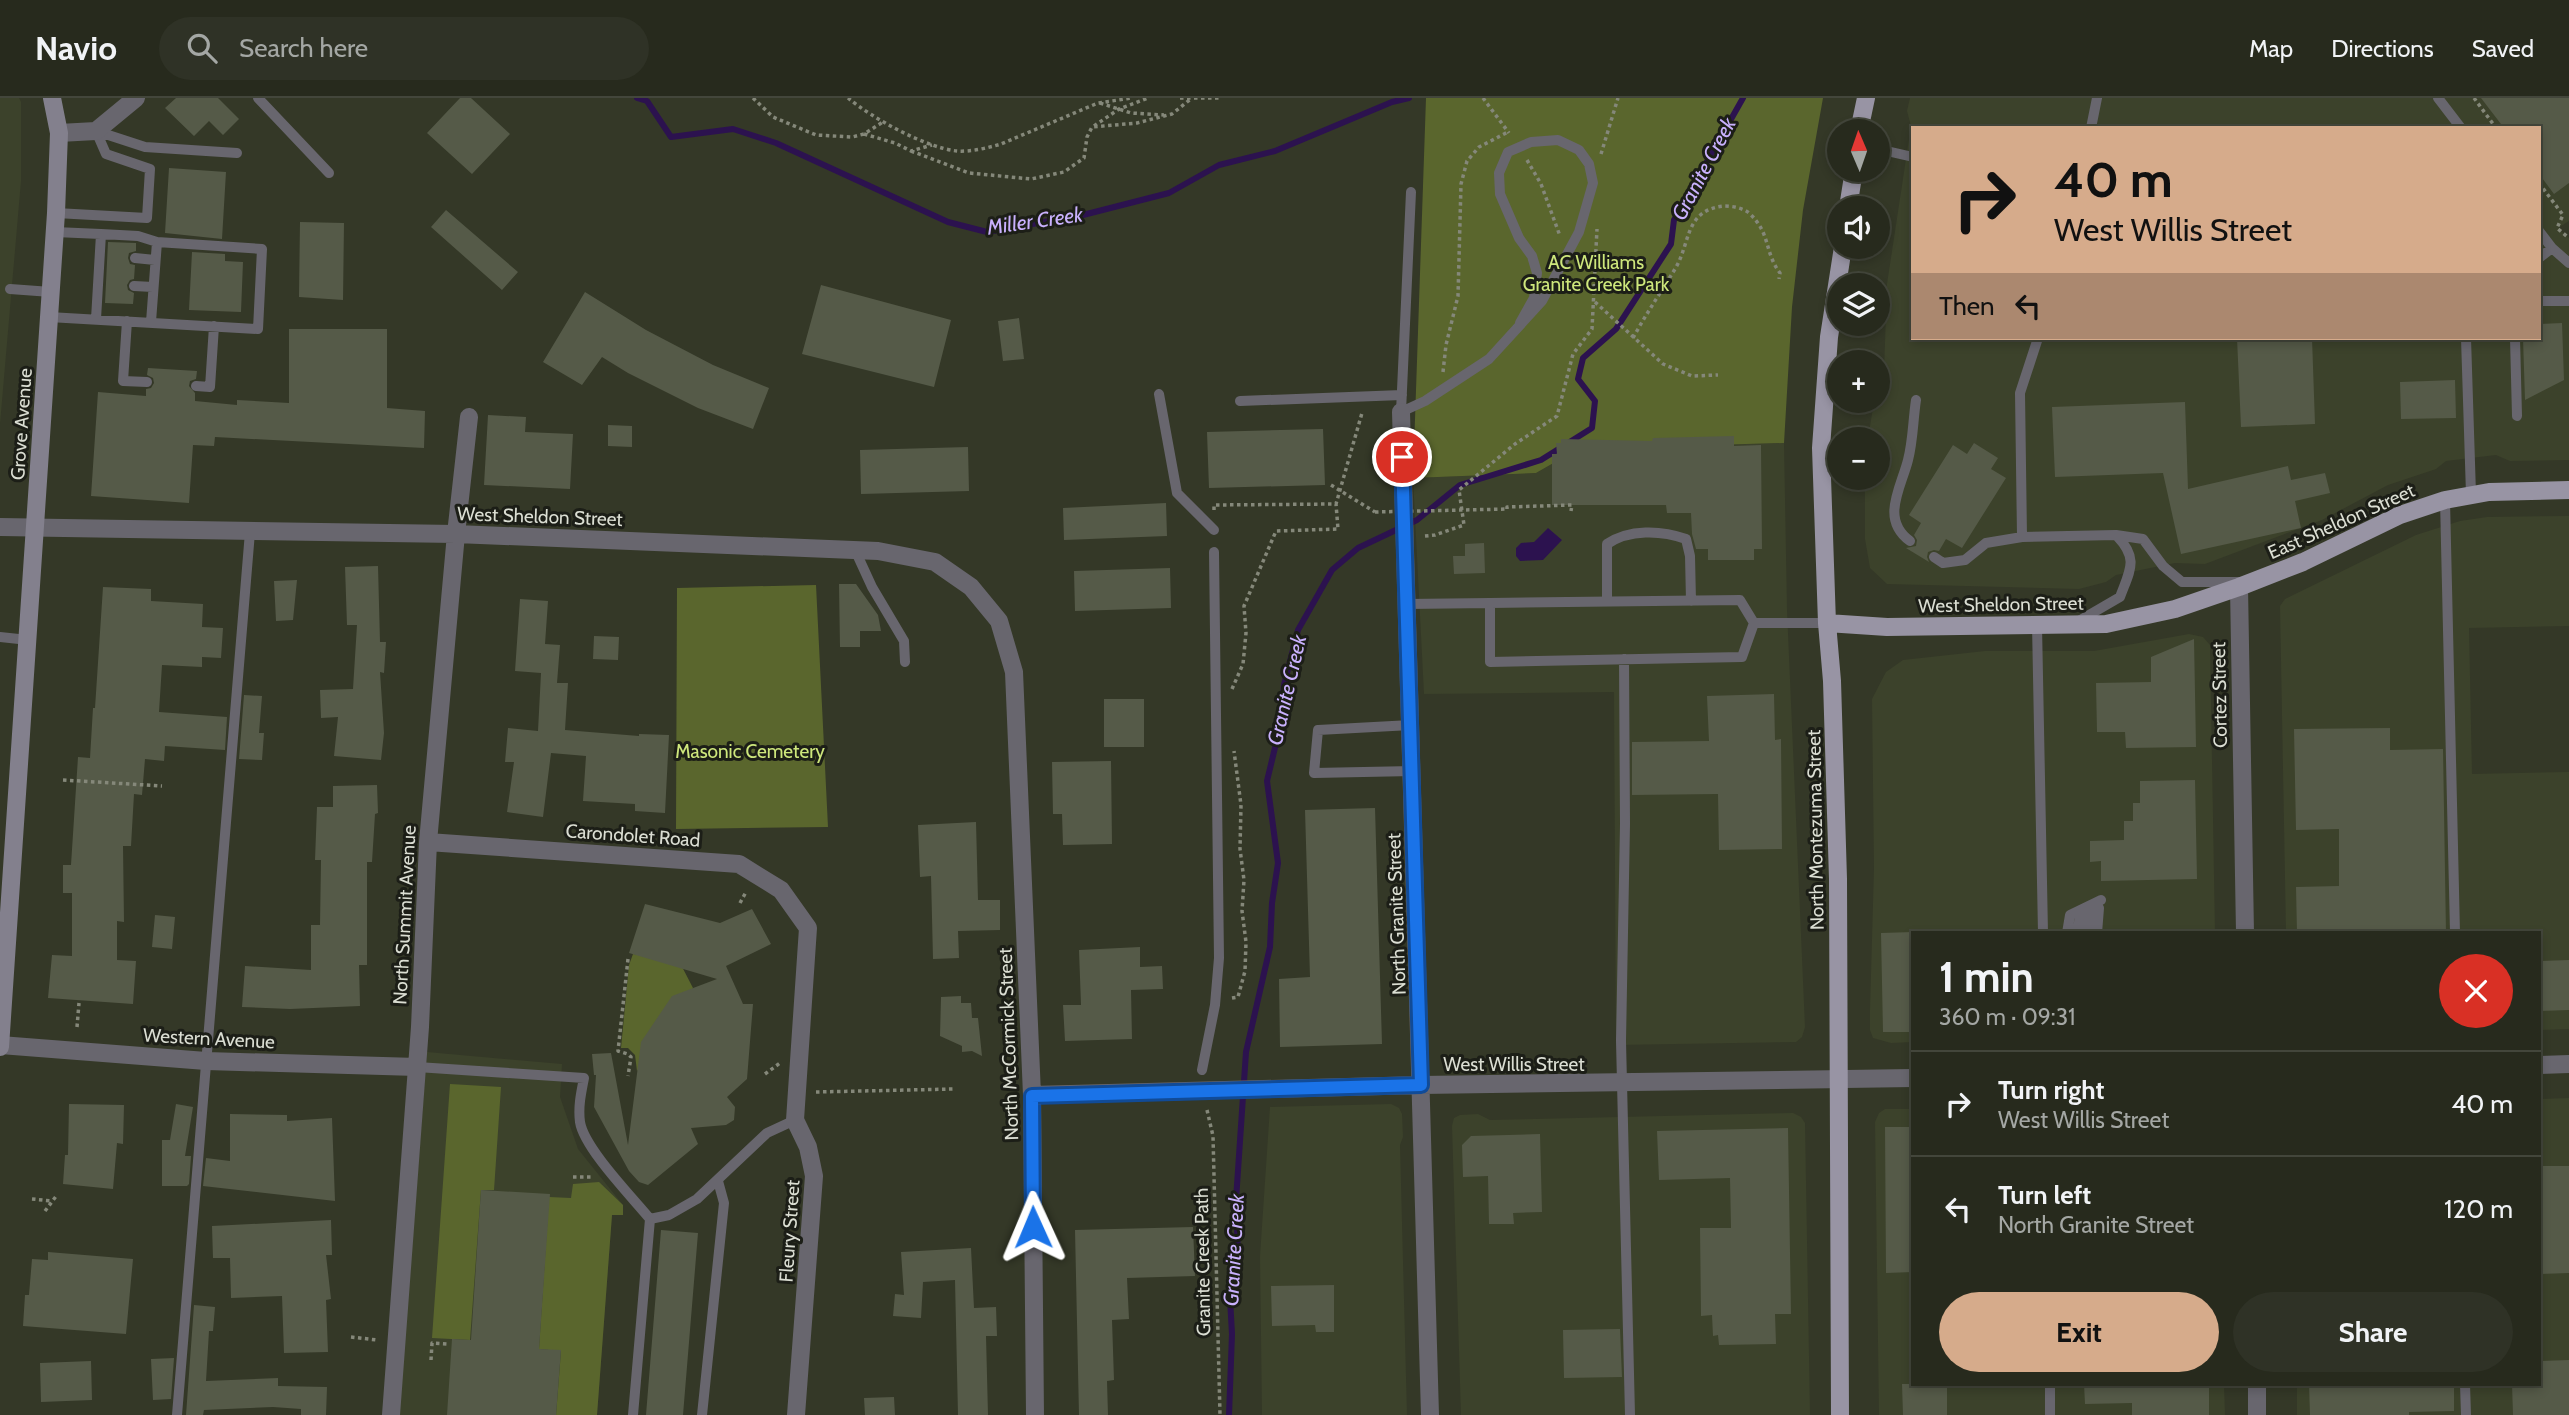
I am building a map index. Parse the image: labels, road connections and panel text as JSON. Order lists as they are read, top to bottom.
{
  "streets": {
    "main road": [
      "Grove Avenue",
      "West Sheldon Street",
      "East Sheldon Street",
      "North Montezuma Street"
    ],
    "street": [
      "Cortez Street",
      "Carondolet Road",
      "North Granite Street",
      "North Summit Avenue",
      "Western Avenue",
      "North McCormick Street",
      "West Willis Street",
      "Fleury Street"
    ],
    "path": ["Granite Creek Path"]
  },
  "crossings": [
    ["Grove Avenue", "West Sheldon Street"],
    ["Grove Avenue", "Western Avenue"],
    ["West Sheldon Street", "East Sheldon Street"],
    ["West Sheldon Street", "North Montezuma Street"],
    ["West Sheldon Street", "North Summit Avenue"],
    ["West Sheldon Street", "North McCormick Street"],
    ["East Sheldon Street", "Cortez Street"],
    ["North Montezuma Street", "West Willis Street"],
    ["Carondolet Road", "North Summit Avenue"],
    ["Carondolet Road", "Fleury Street"],
    ["North Granite Street", "West Willis Street"],
    ["North Summit Avenue", "Western Avenue"],
    ["North McCormick Street", "West Willis Street"]
  ],
  "water": ["Granite Creek", "Miller Creek"],
  "parks": ["AC Williams Granite Creek Park", "Masonic Cemetery"],
  "north": "top",
  "page": {
    "header": "Navio",
    "search": "Search here",
    "nav": ["Map", "Directions", "Saved"],
    "map_buttons": ["+", "−"],
    "turn": ["40 m", "West Willis Street"],
    "then": "Then",
    "heading": ["1 min", "360 m · 09:31"],
    "list": [
      {
        "name": "Turn right",
        "note": "West Willis Street",
        "value": "40 m"
      },
      {
        "name": "Turn left",
        "note": "North Granite Street",
        "value": "120 m"
      }
    ],
    "buttons": ["Exit", "Share"]
  }
}
